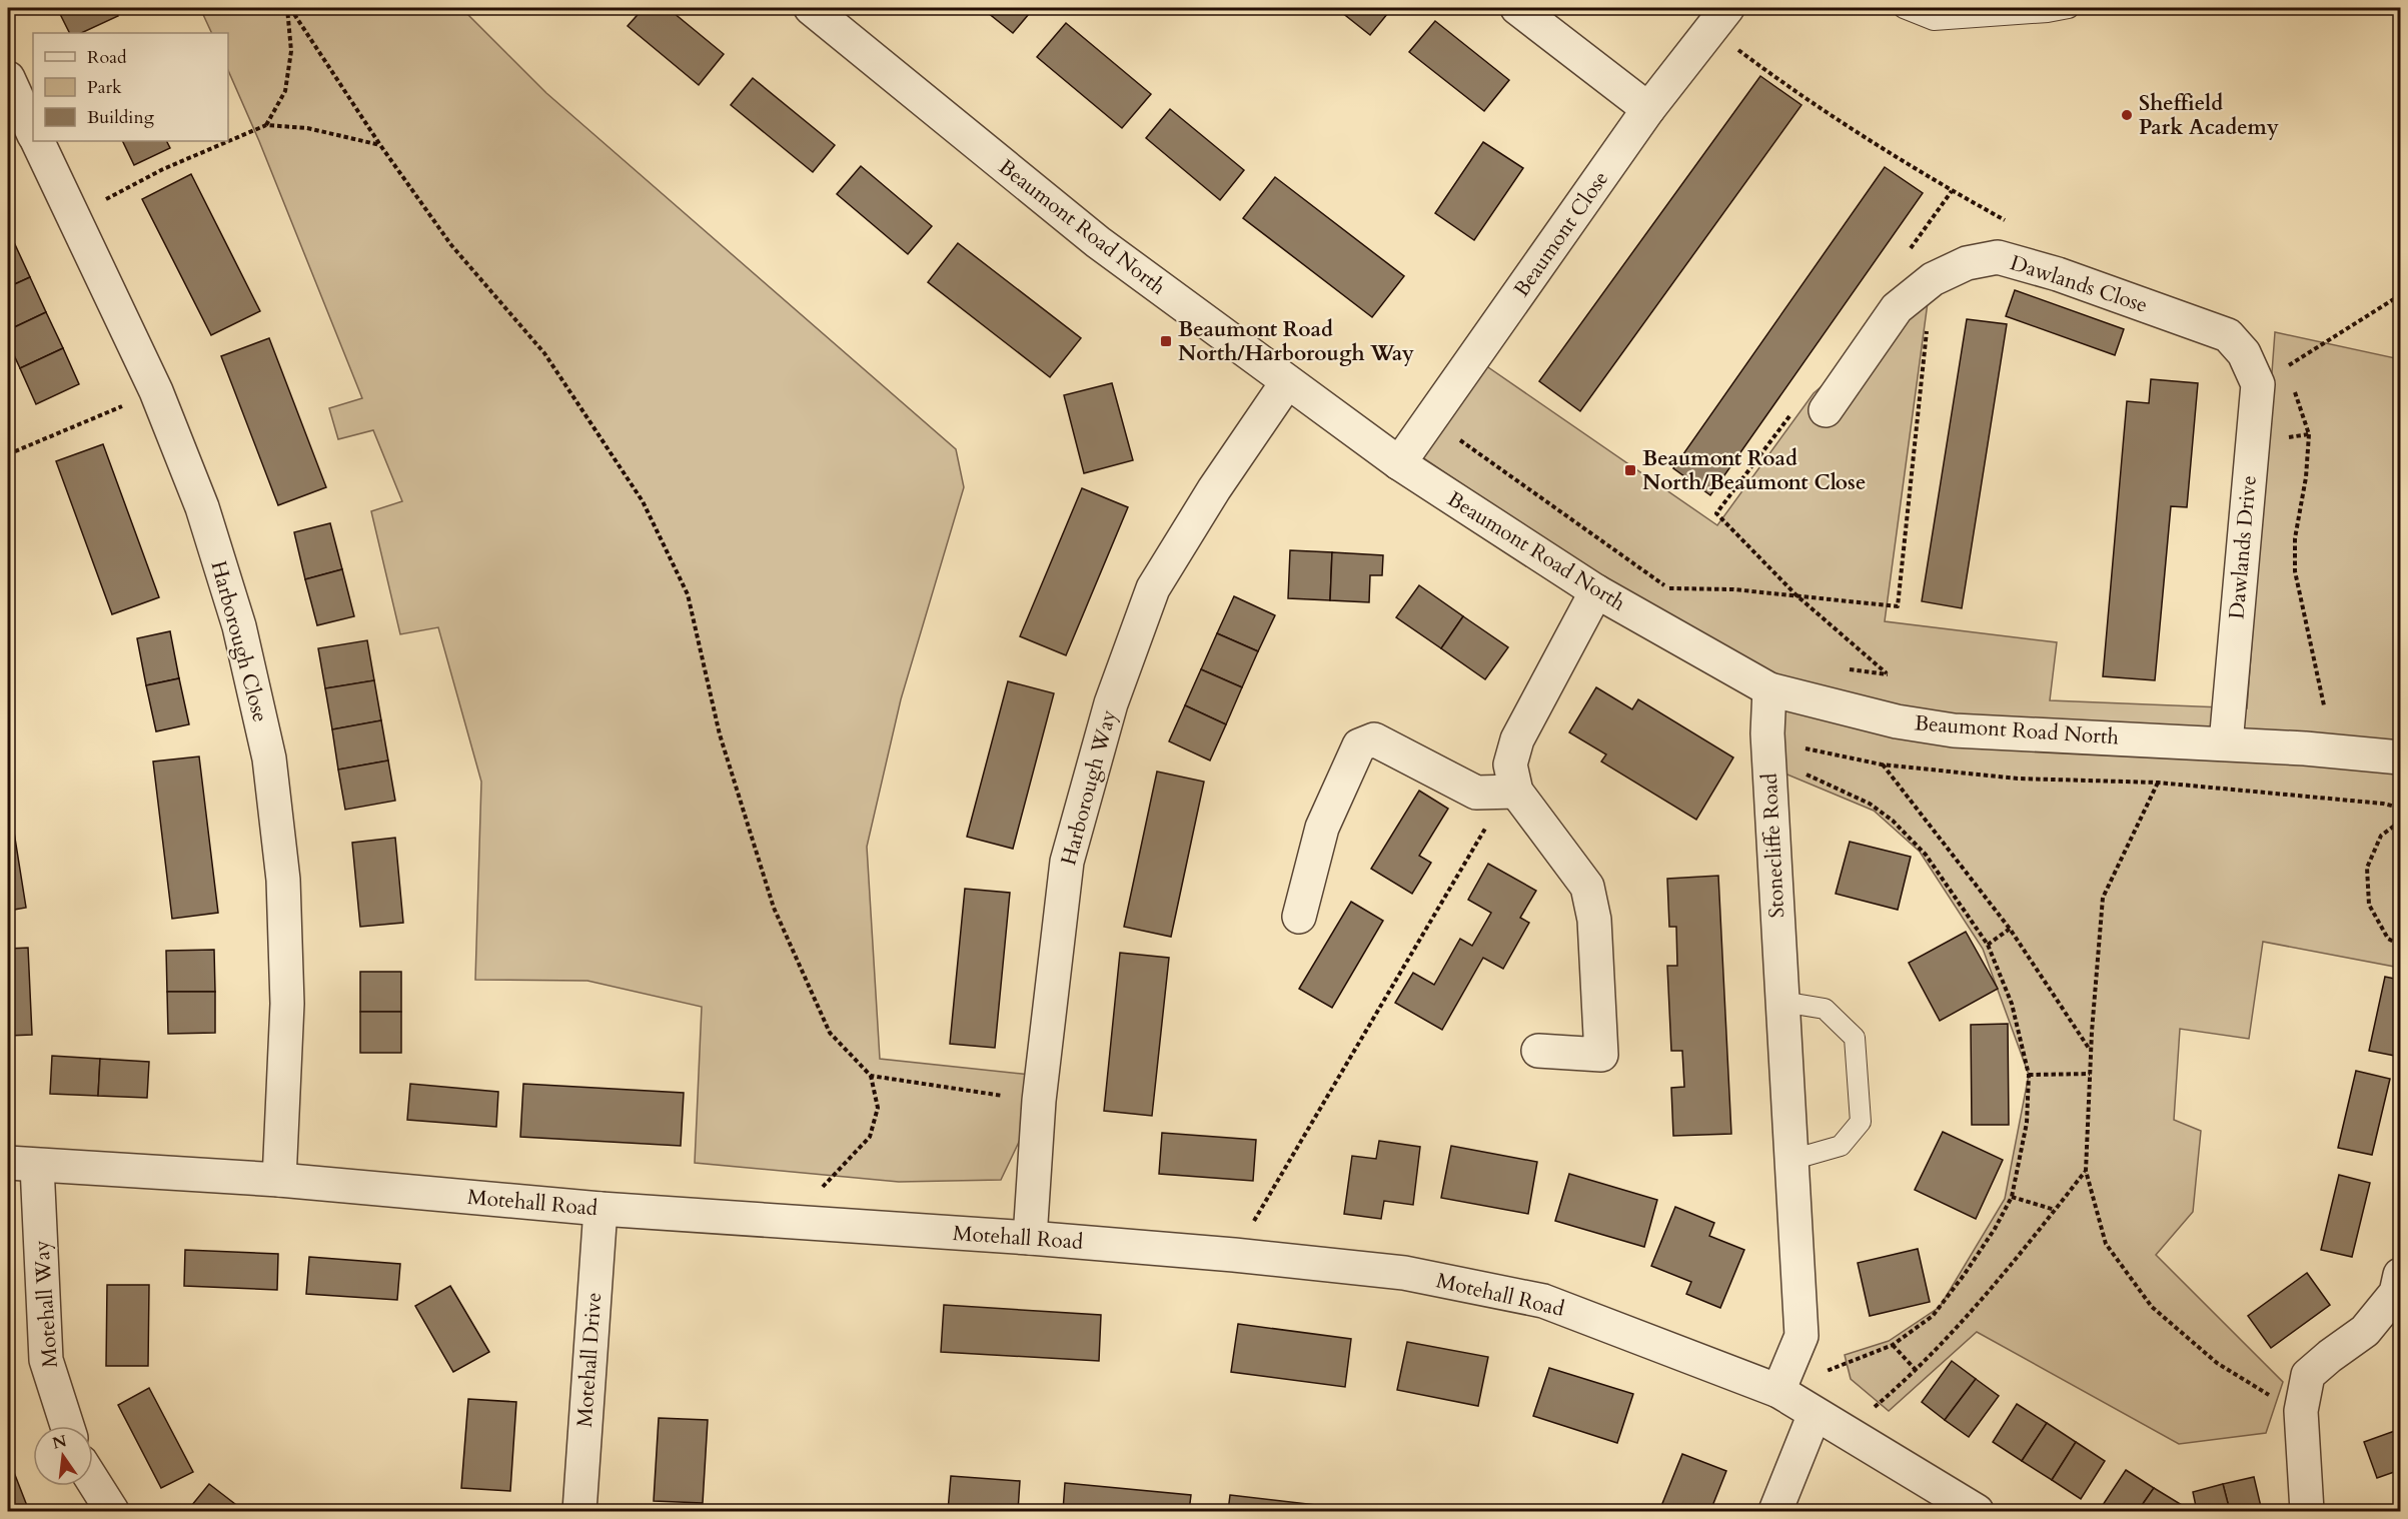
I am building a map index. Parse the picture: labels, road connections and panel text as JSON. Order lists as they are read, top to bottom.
{
  "streets": {
    "street": [
      "Beaumont Road North",
      "Beaumont Close",
      "Dawlands Close",
      "Dawlands Drive",
      "Harborough Close",
      "Harborough Way",
      "Stonecliffe Road",
      "Motehall Road",
      "Motehall Way",
      "Motehall Drive"
    ]
  },
  "crossings": [
    ["Beaumont Road North", "Beaumont Close"],
    ["Beaumont Road North", "Dawlands Drive"],
    ["Beaumont Road North", "Harborough Way"],
    ["Beaumont Road North", "Stonecliffe Road"],
    ["Dawlands Close", "Dawlands Drive"],
    ["Harborough Close", "Motehall Road"],
    ["Harborough Way", "Motehall Road"],
    ["Stonecliffe Road", "Motehall Road"],
    ["Motehall Road", "Motehall Way"],
    ["Motehall Road", "Motehall Drive"]
  ],
  "places": {
    "other": ["Sheffield Park Academy"],
    "transit": ["Beaumont Road North/Harborough Way", "Beaumont Road North/Beaumont Close"]
  },
  "legend": ["Road", "Park", "Building"],
  "north": "top"
}
